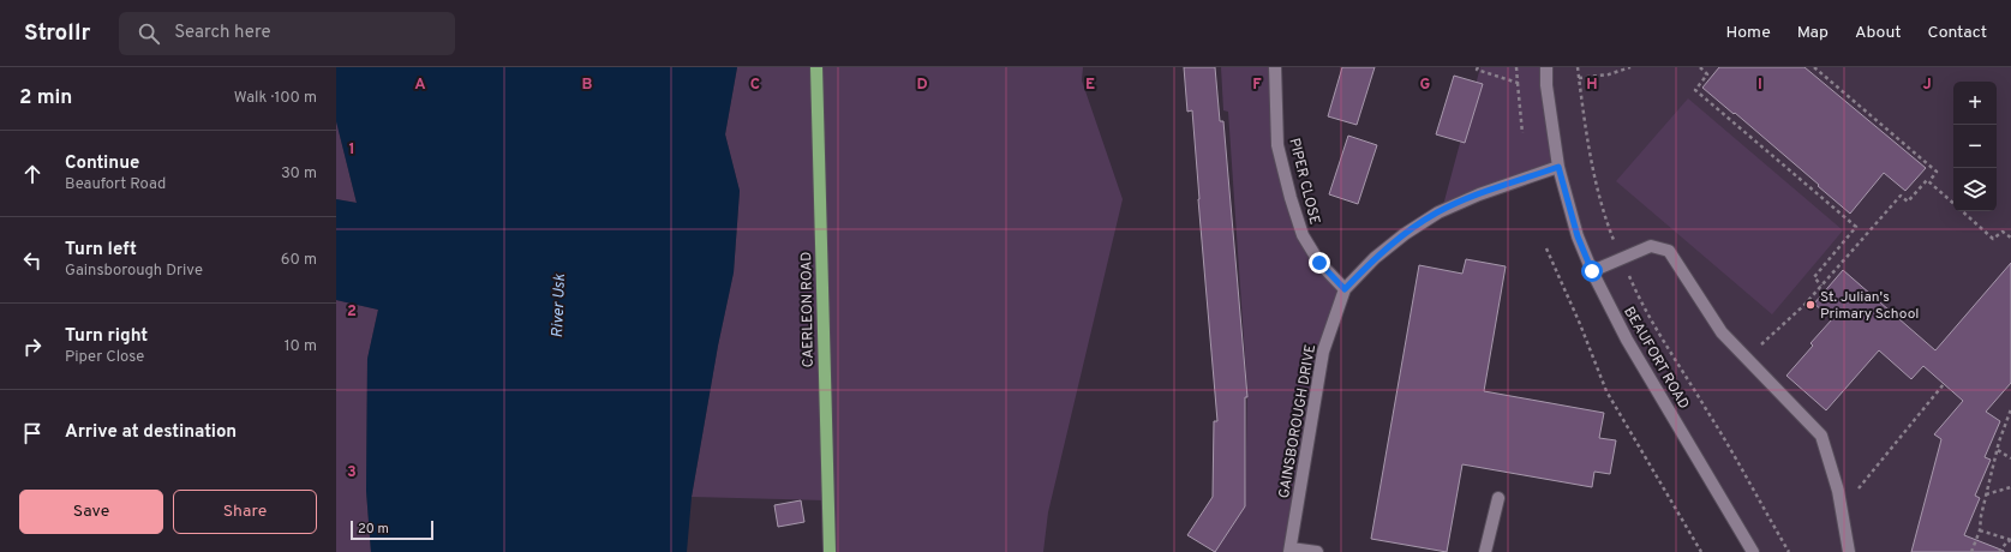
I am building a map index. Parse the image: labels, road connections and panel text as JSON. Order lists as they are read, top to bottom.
{
  "streets": {
    "main road": ["CAERLEON ROAD"],
    "street": ["PIPER CLOSE", "BEAUFORT ROAD", "GAINSBOROUGH DRIVE"]
  },
  "crossings": [
    ["PIPER CLOSE", "GAINSBOROUGH DRIVE"],
    ["BEAUFORT ROAD", "GAINSBOROUGH DRIVE"]
  ],
  "water": ["River Usk"],
  "places": ["St. Julian's Primary School"],
  "scale_bar": "20 m",
  "page": {
    "header": "Strollr",
    "search": "Search here",
    "nav": [
      "Home",
      "Map",
      "About",
      "Contact"
    ],
    "heading": ["2 min", "Walk · 100 m"],
    "map_buttons": ["+", "−"],
    "list": [
      ["Continue", "Beaufort Road", "30 m"],
      ["Turn left", "Gainsborough Drive", "60 m"],
      ["Turn right", "Piper Close", "10 m"],
      "Arrive at destination"
    ],
    "buttons": ["Save", "Share"],
    "scale": "20 m"
  },
  "grid": {
    "columns": [
      "A",
      "B",
      "C",
      "D",
      "E",
      "F",
      "G",
      "H",
      "I",
      "J"
    ],
    "rows": ["1", "2", "3"]
  }
}
